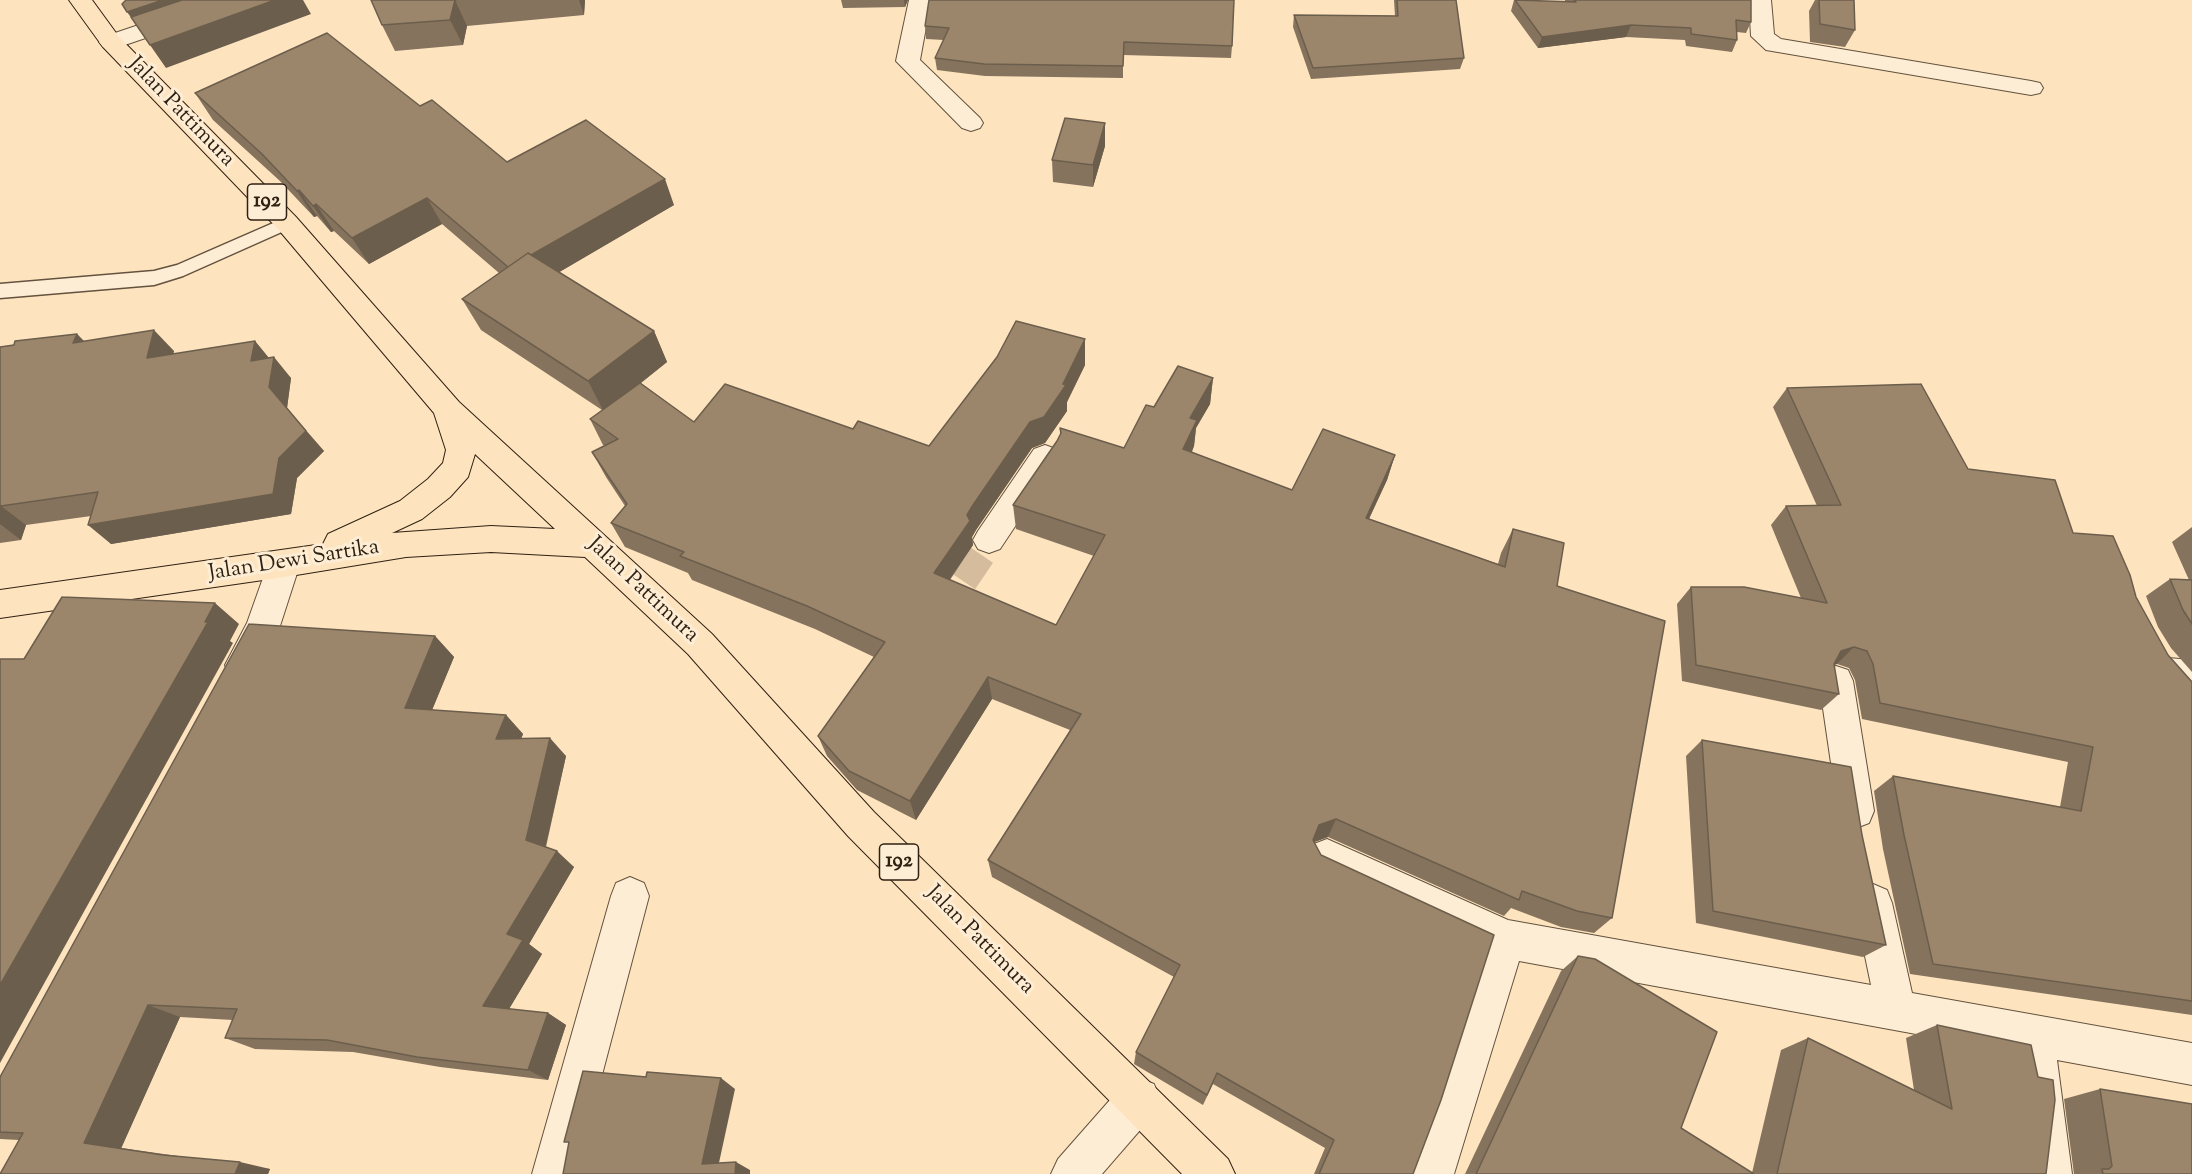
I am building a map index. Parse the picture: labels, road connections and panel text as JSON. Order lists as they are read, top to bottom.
{
  "streets": {
    "main road": ["Jalan Pattimura", "192", "Jalan Dewi Sartika"]
  },
  "crossings": [
    ["Jalan Pattimura", "Jalan Dewi Sartika"]
  ]
}
